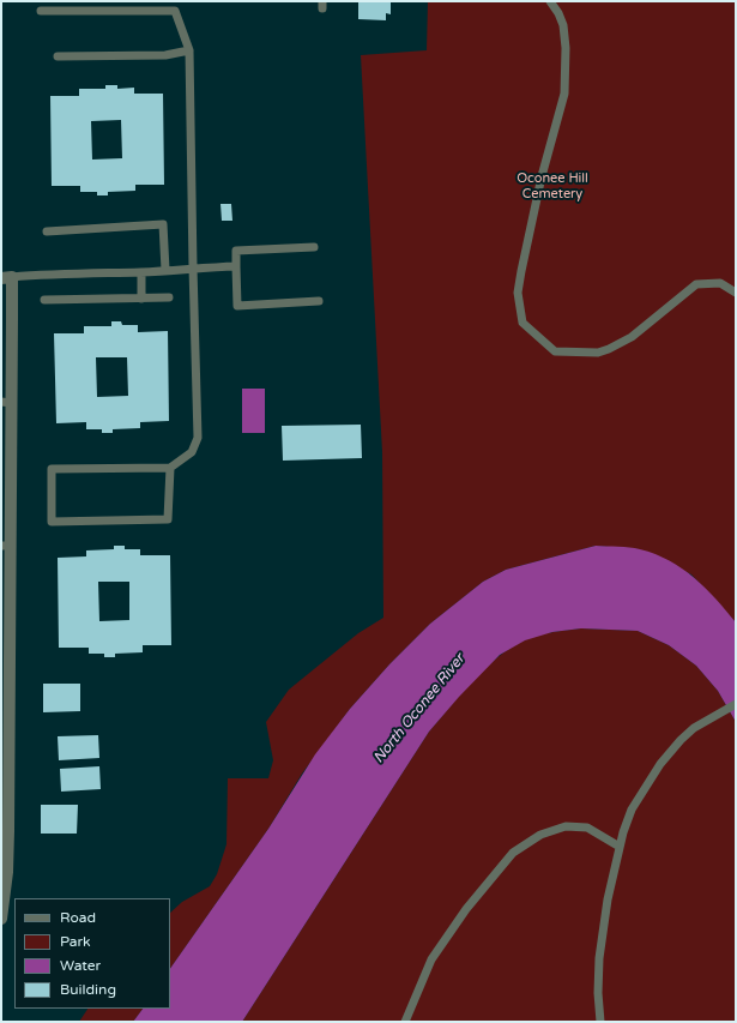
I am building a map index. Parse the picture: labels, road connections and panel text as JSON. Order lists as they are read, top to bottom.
{
  "water": ["North Oconee River"],
  "parks": ["Oconee Hill Cemetery"],
  "legend": [
    "Road",
    "Park",
    "Water",
    "Building"
  ]
}
